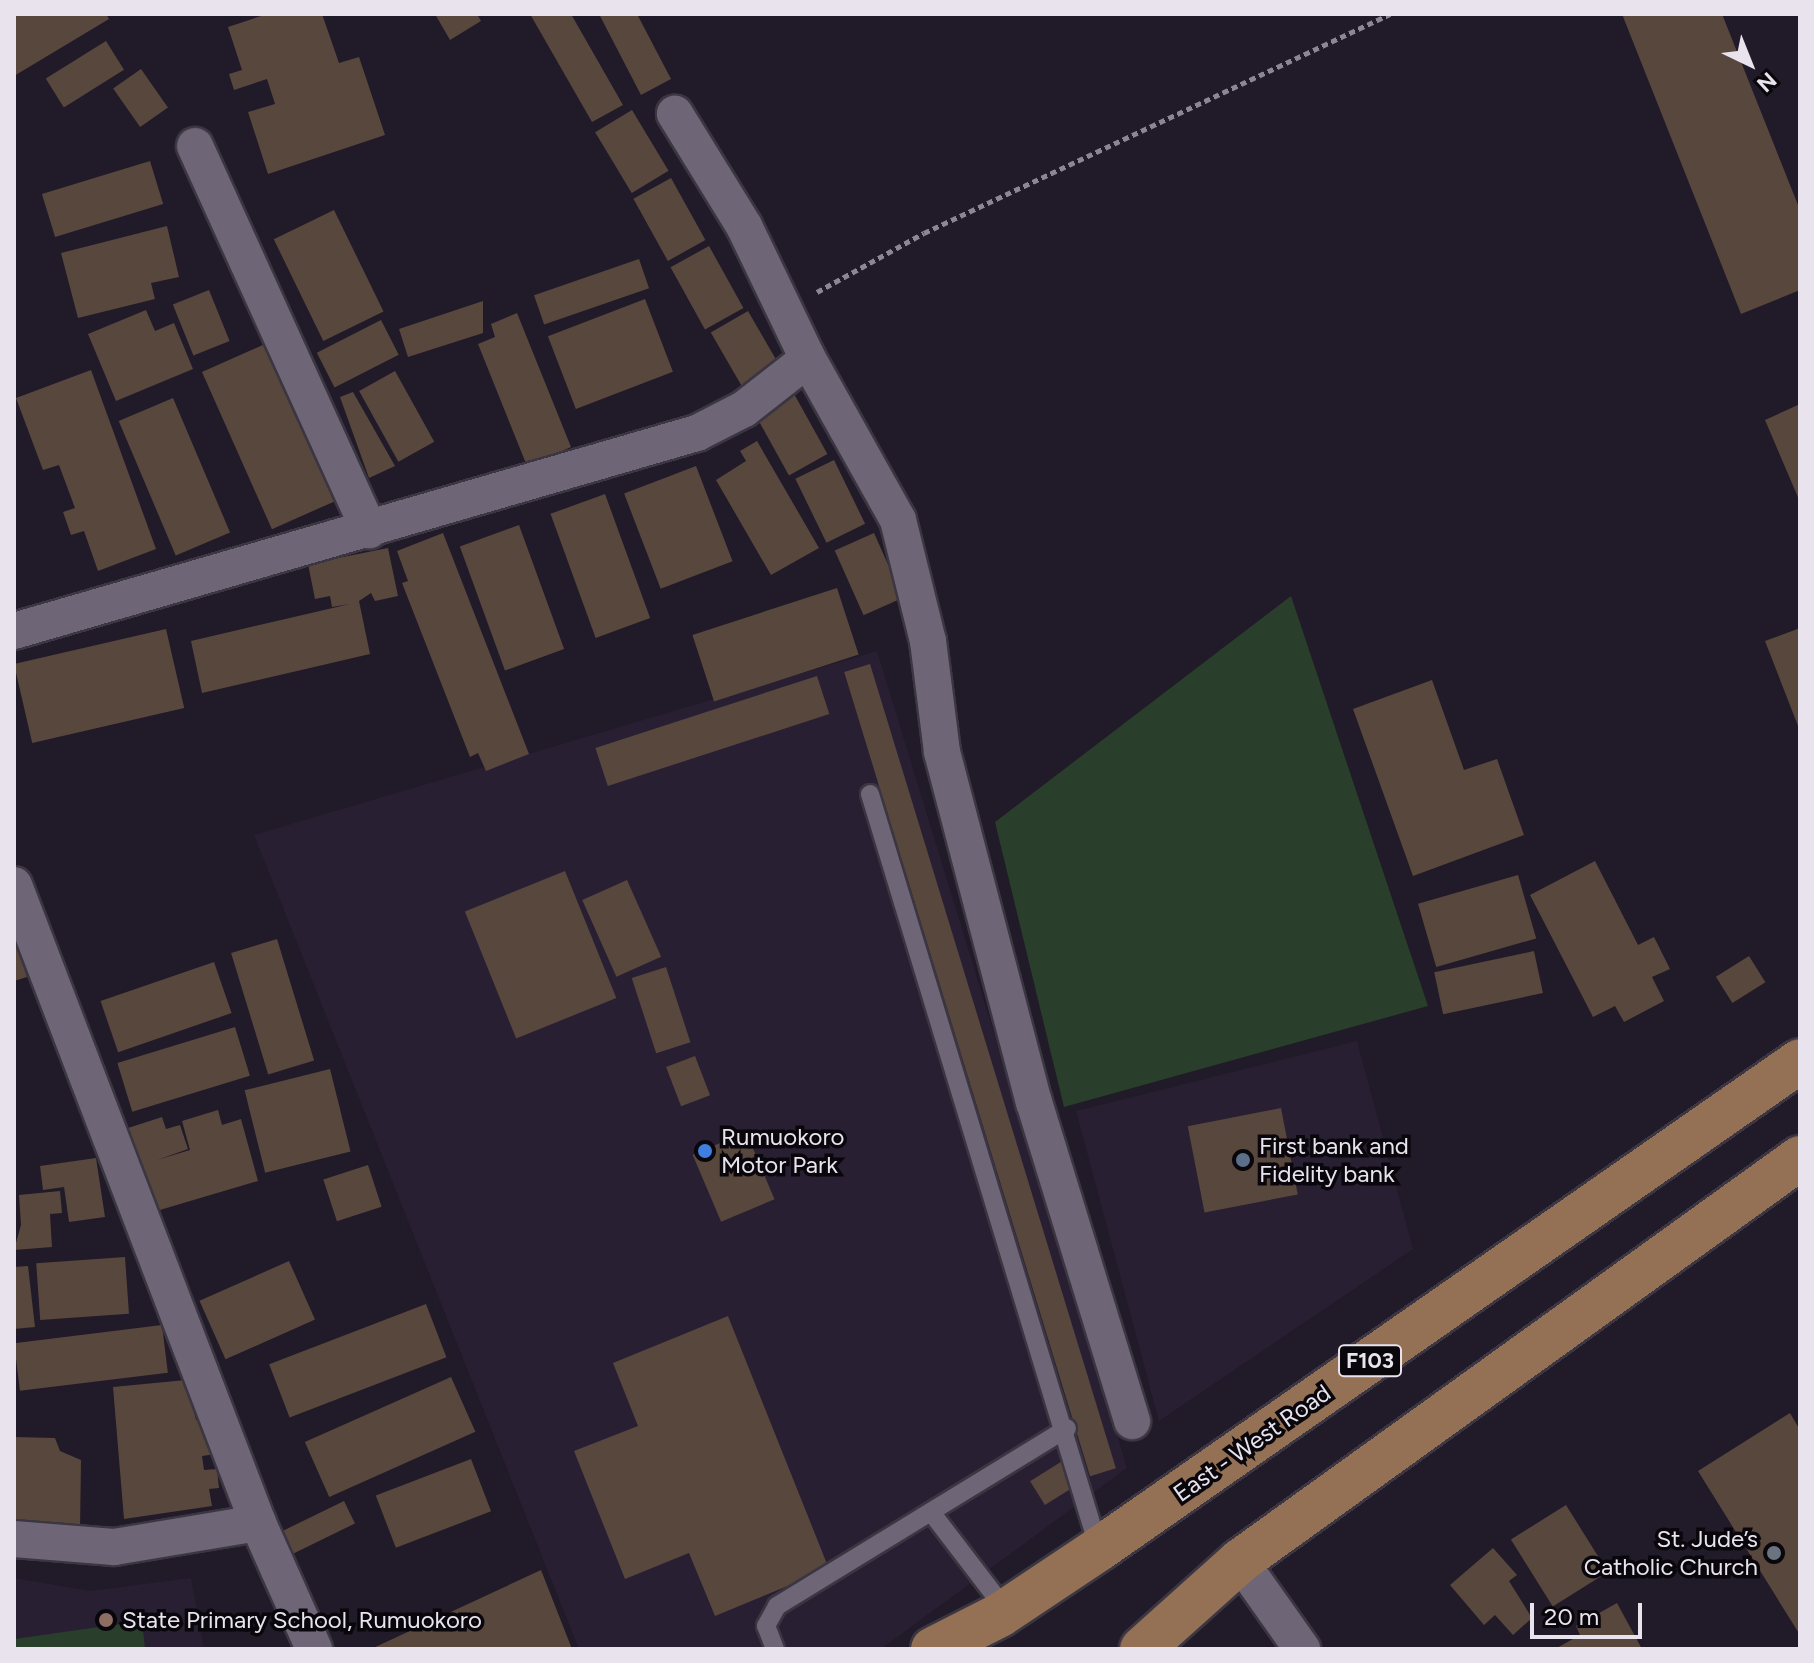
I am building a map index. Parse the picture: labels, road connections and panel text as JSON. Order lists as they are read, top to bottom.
{
  "streets": {
    "main road": ["F103", "East - West Road"]
  },
  "places": [
    "Rumuokoro Motor Park",
    "First bank and Fidelity bank",
    "St. Jude’s Catholic Church",
    "State Primary School, Rumuokoro"
  ],
  "scale_bar": "20 m",
  "north": "bottom right"
}
